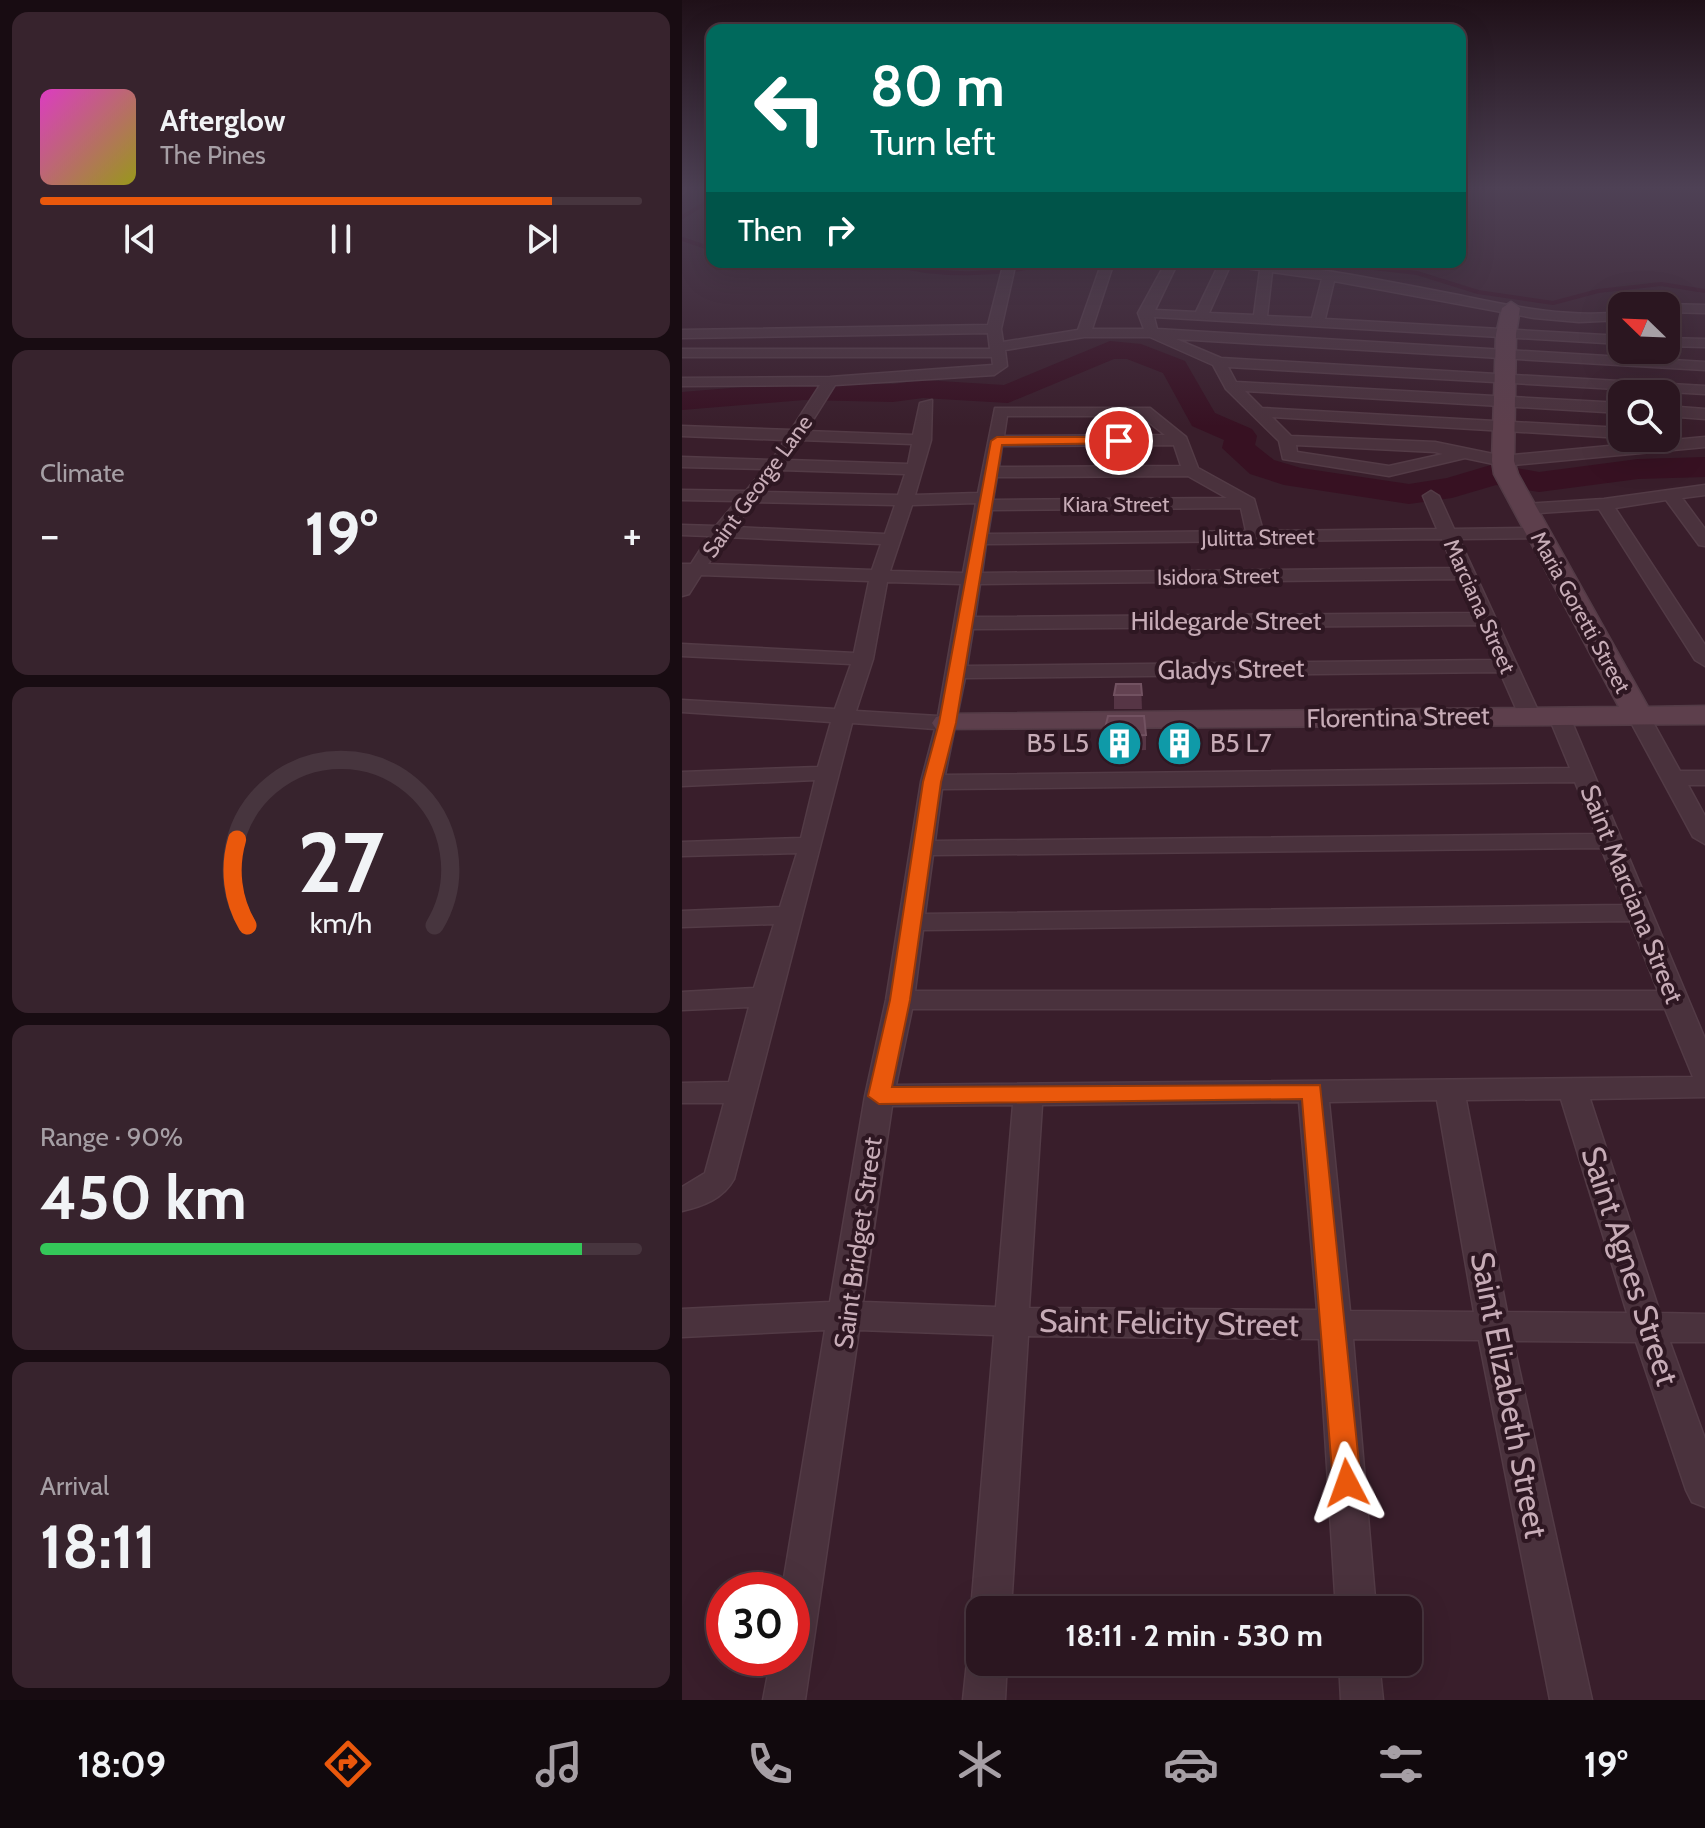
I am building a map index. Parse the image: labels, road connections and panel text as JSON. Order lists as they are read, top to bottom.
{
  "streets": {
    "street": [
      "Saint George Lane",
      "Kiara Street",
      "Julitta Street",
      "Isidora Street",
      "Marciana Street",
      "Maria Goretti Street",
      "Hildegarde Street",
      "Gladys Street",
      "Florentina Street",
      "Saint Marciana Street",
      "Saint Bridget Street",
      "Saint Agnes Street",
      "Saint Felicity Street",
      "Saint Elizabeth Street"
    ]
  },
  "crossings": [
    ["Saint George Lane", "Kiara Street"],
    ["Saint George Lane", "Isidora Street"],
    ["Kiara Street", "Saint Bridget Street"],
    ["Julitta Street", "Marciana Street"],
    ["Julitta Street", "Maria Goretti Street"],
    ["Julitta Street", "Saint Bridget Street"],
    ["Isidora Street", "Marciana Street"],
    ["Isidora Street", "Saint Bridget Street"],
    ["Marciana Street", "Hildegarde Street"],
    ["Marciana Street", "Gladys Street"],
    ["Marciana Street", "Florentina Street"],
    ["Marciana Street", "Saint Marciana Street"],
    ["Maria Goretti Street", "Florentina Street"],
    ["Hildegarde Street", "Saint Bridget Street"],
    ["Gladys Street", "Saint Bridget Street"],
    ["Florentina Street", "Saint Marciana Street"],
    ["Florentina Street", "Saint Bridget Street"],
    ["Saint Bridget Street", "Saint Felicity Street"],
    ["Saint Agnes Street", "Saint Felicity Street"],
    ["Saint Felicity Street", "Saint Elizabeth Street"]
  ],
  "places": {
    "building": ["B5 L5", "B5 L7"]
  },
  "north": "top left",
  "page": {
    "turn": ["80 m", "Turn left"],
    "song": ["Afterglow", "The Pines"],
    "then": "Then",
    "tile": [
      "Climate",
      ["Range · 90%", "450 km"],
      ["Arrival", "18:11"]
    ],
    "heat": ["−", "19°", "+"],
    "limit": "30",
    "trip": "18:11 · 2 min · 530 m",
    "tabs": ["18:09", "19°"],
    "gauge": ["27", "km/h"]
  }
}
